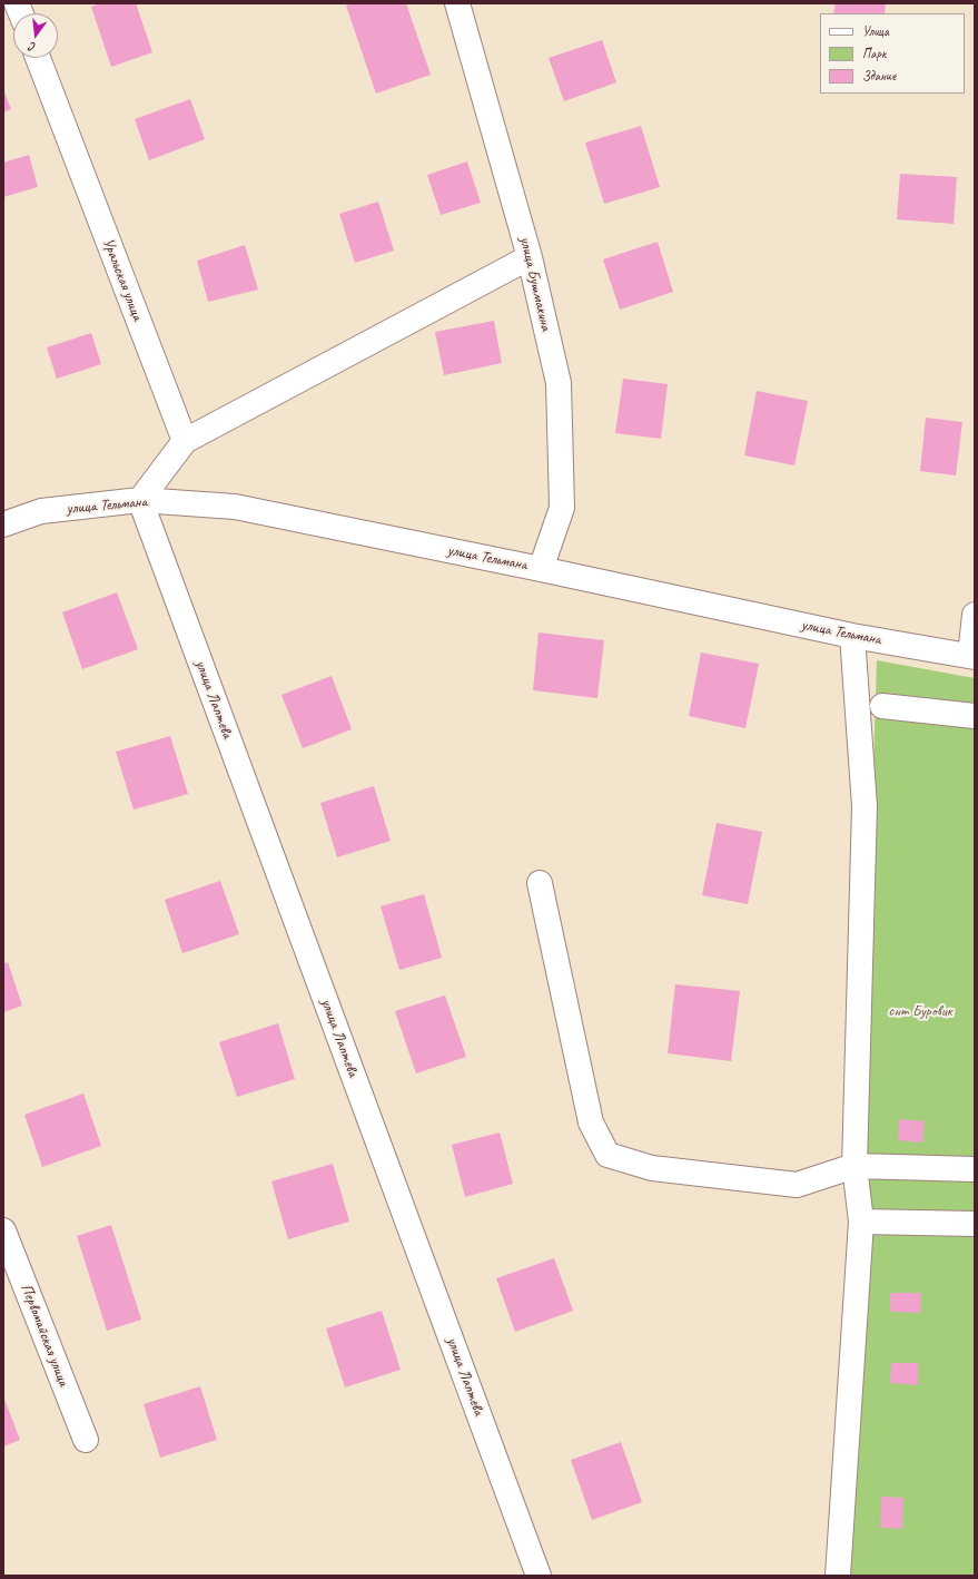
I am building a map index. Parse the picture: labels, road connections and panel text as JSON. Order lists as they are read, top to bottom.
{
  "streets": {
    "street": [
      "Уральская улица",
      "улица Бушмакина",
      "улица Тельмана",
      "улица Лаптева",
      "Первомайская улица"
    ]
  },
  "crossings": [
    ["улица Бушмакина", "улица Тельмана"],
    ["улица Тельмана", "улица Лаптева"]
  ],
  "parks": ["снт Буровик"],
  "legend": ["Улица", "Парк", "Здание"],
  "north": "bottom"
}
